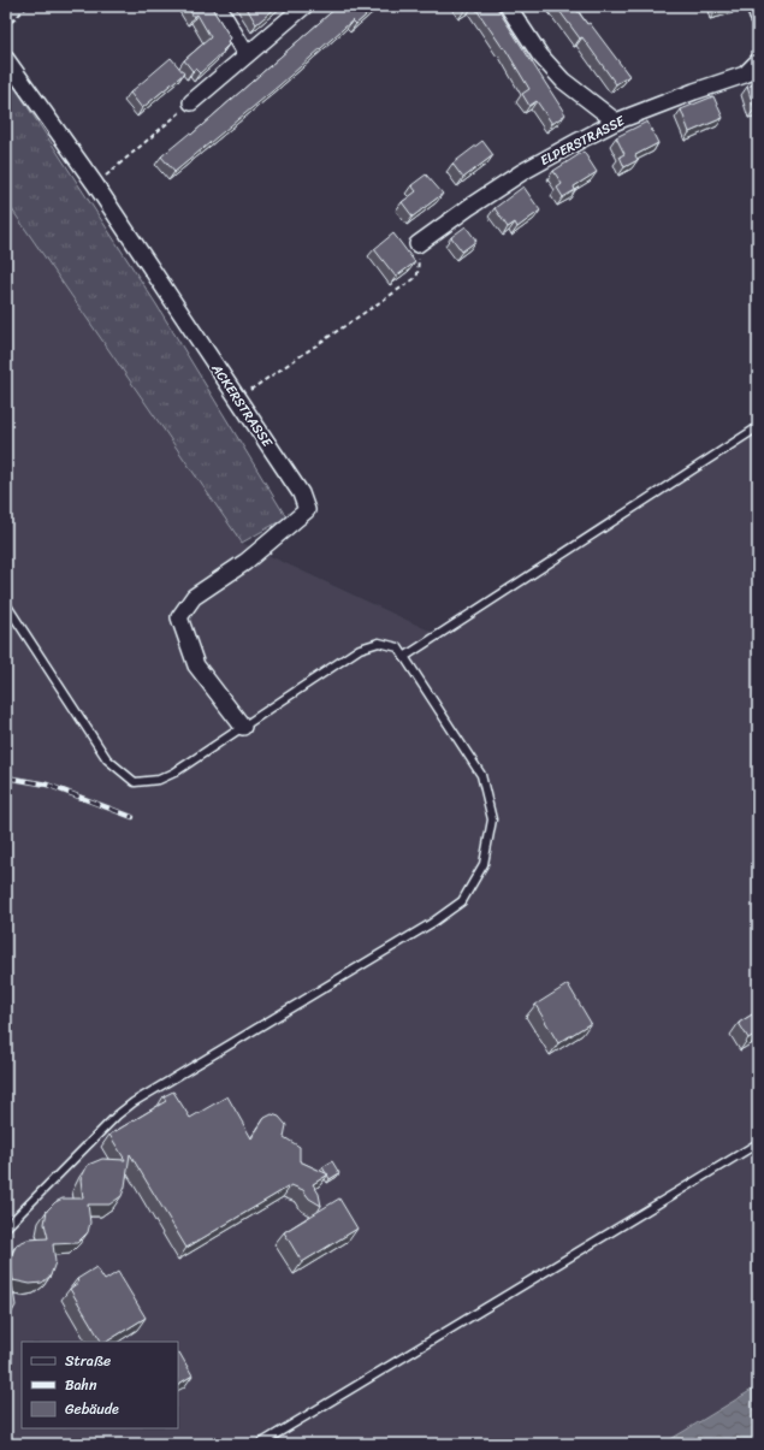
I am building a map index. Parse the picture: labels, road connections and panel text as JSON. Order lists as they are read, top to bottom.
{
  "streets": {
    "street": ["ELPERSTRASSE", "ACKERSTRASSE"]
  },
  "legend": ["Straße", "Bahn", "Gebäude"]
}
